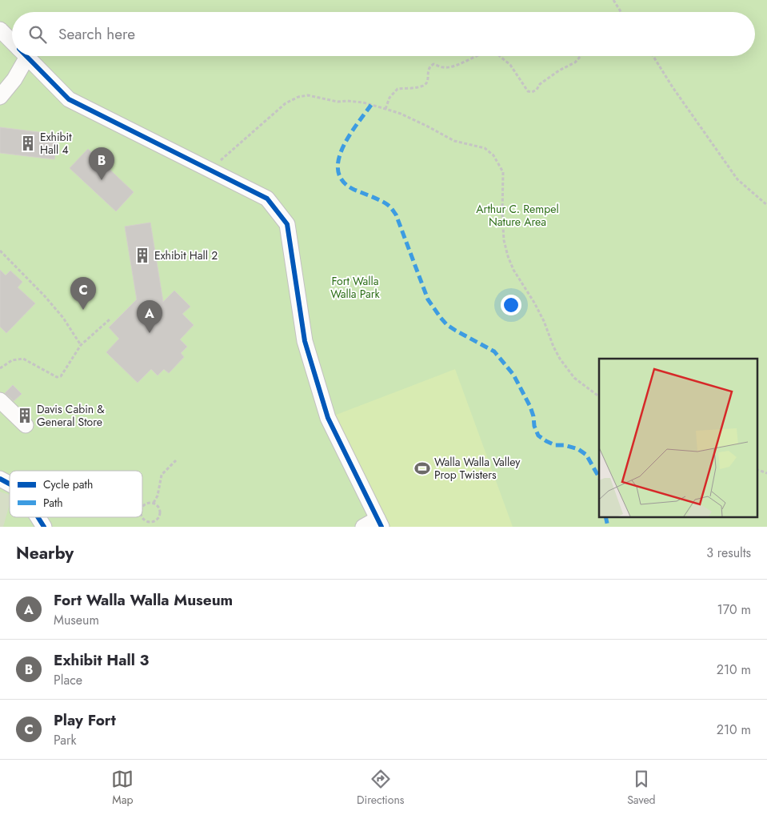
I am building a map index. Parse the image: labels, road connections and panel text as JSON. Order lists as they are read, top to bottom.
{
  "parks": ["Arthur C. Rempel Nature Area", "Fort Walla Walla Park"],
  "places": {
    "building": ["Exhibit Hall 4", "Exhibit Hall 2", "Davis Cabin & General Store"],
    "sports": ["Walla Walla Valley Prop Twisters"]
  },
  "legend": ["Cycle path", "Path"],
  "page": {
    "search": "Search here",
    "pins": ["B", "C", "A"],
    "heading": ["Nearby", "3 results"],
    "list": [
      {
        "mark": "A",
        "name": "Fort Walla Walla Museum",
        "note": "Museum",
        "value": "170 m"
      },
      {
        "mark": "B",
        "name": "Exhibit Hall 3",
        "note": "Place",
        "value": "210 m"
      },
      {
        "mark": "C",
        "name": "Play Fort",
        "note": "Park",
        "value": "210 m"
      }
    ],
    "nav": ["Map", "Directions", "Saved"]
  }
}
